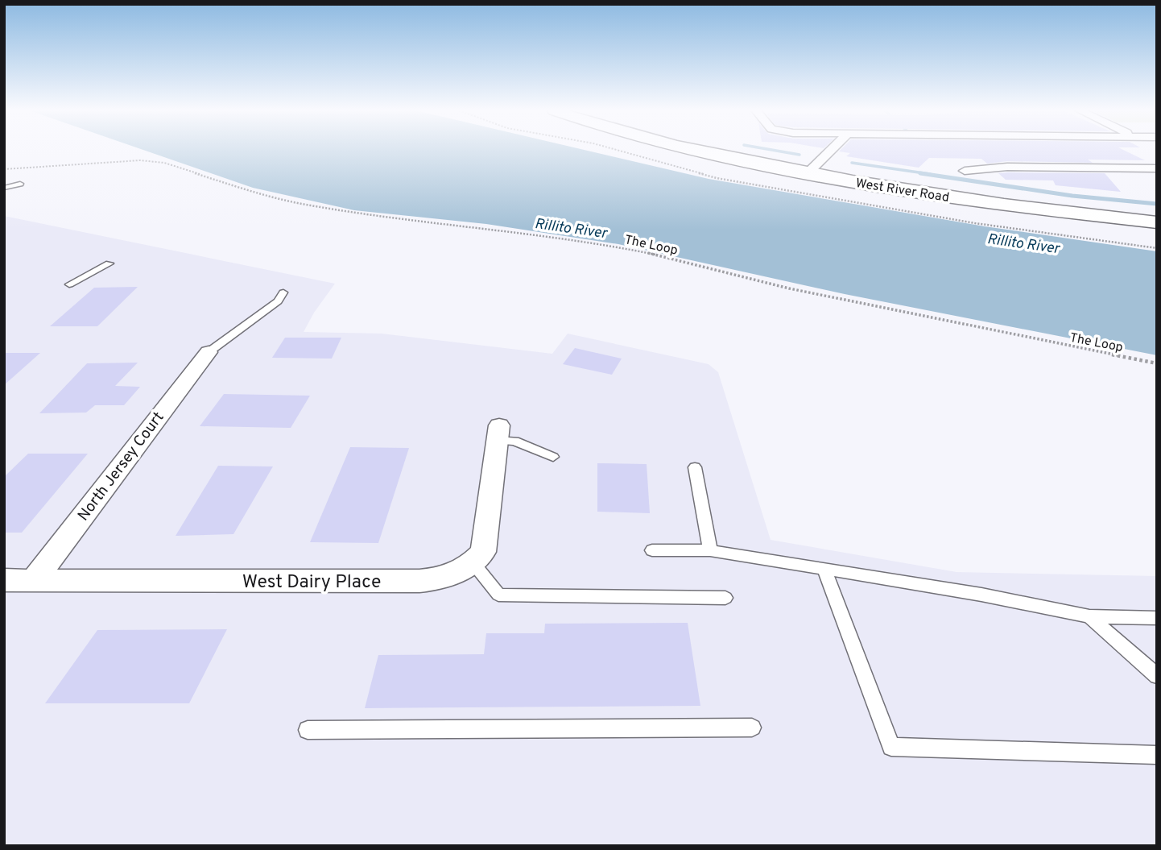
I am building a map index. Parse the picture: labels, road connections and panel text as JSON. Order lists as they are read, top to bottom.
{
  "streets": {
    "main road": ["West River Road"],
    "street": ["North Jersey Court", "West Dairy Place"],
    "path": ["The Loop"]
  },
  "crossings": [
    ["North Jersey Court", "West Dairy Place"]
  ],
  "water": ["Rillito River"]
}
